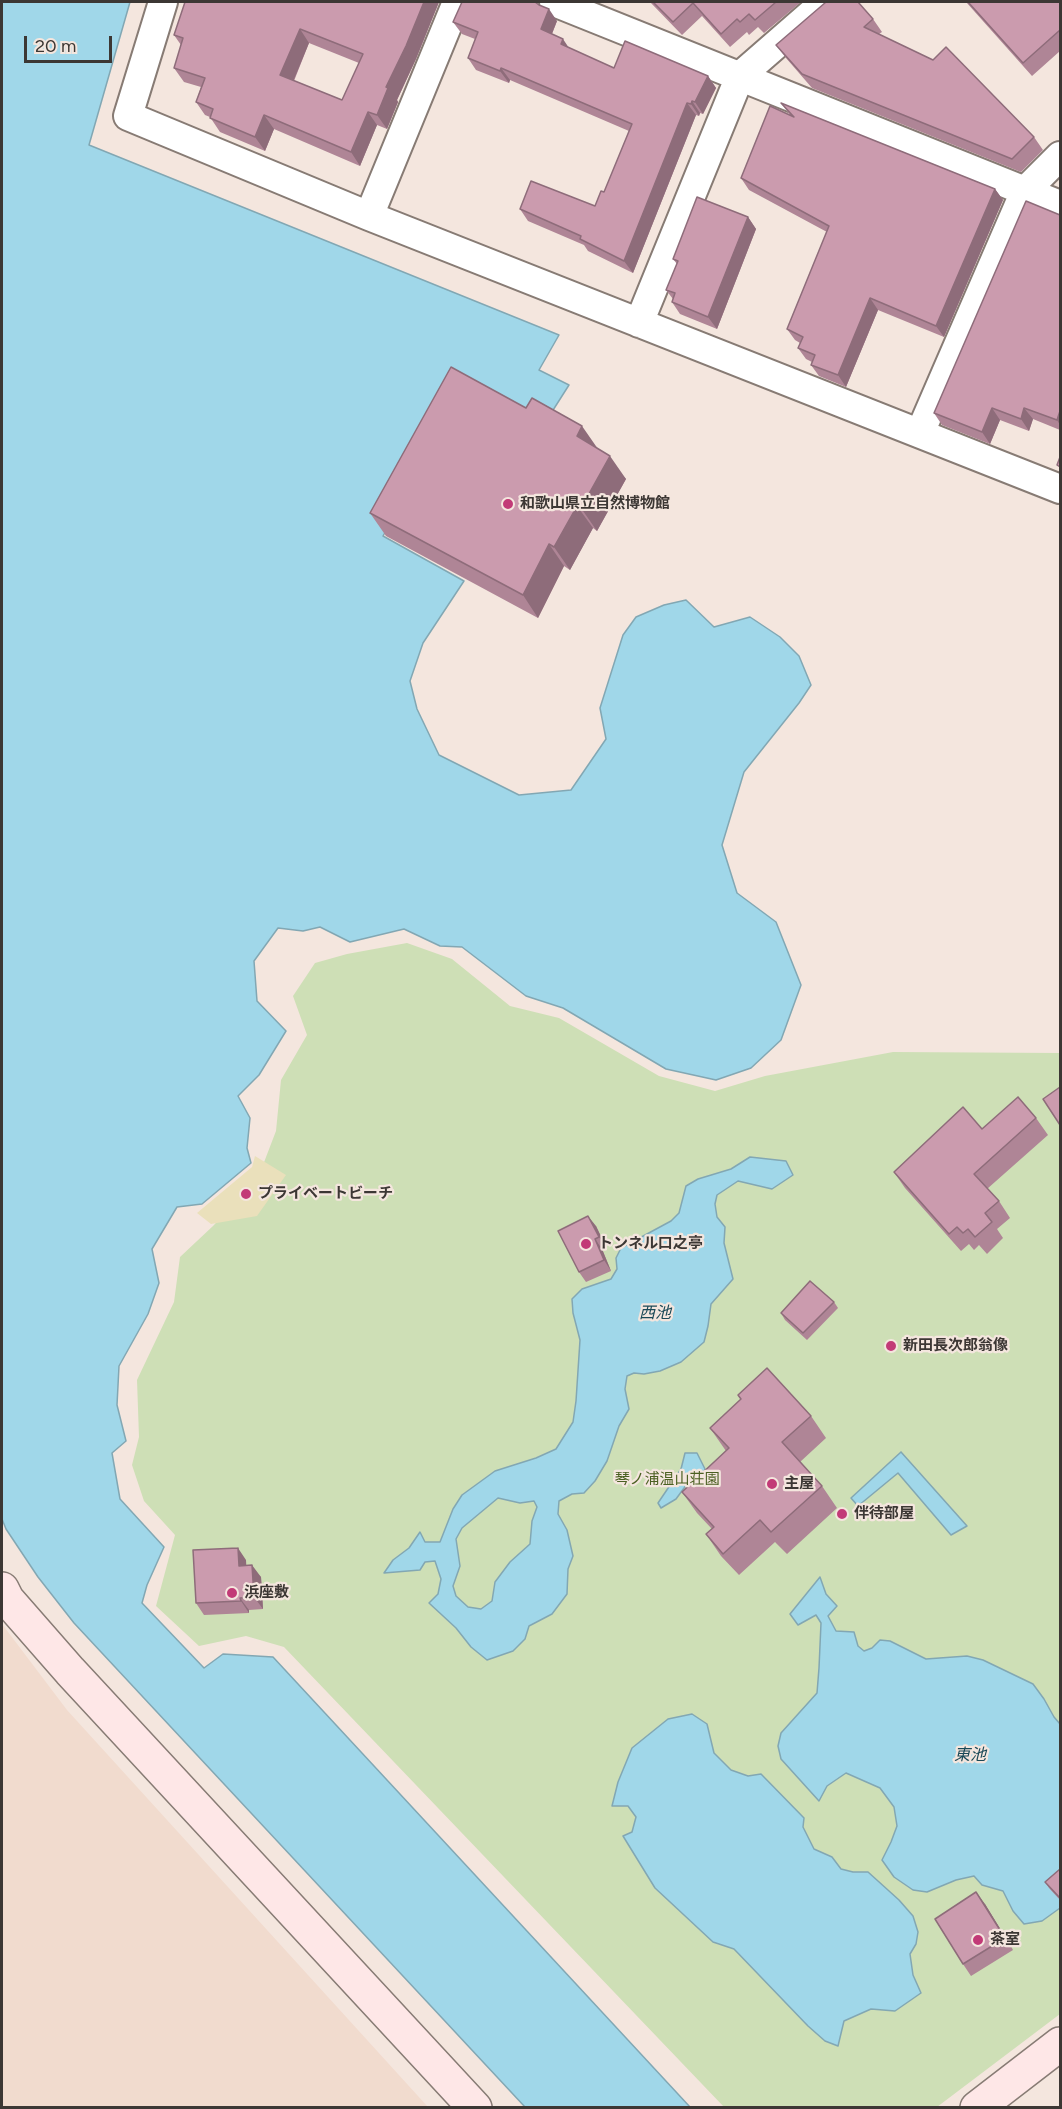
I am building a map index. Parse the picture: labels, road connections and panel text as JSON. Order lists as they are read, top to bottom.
{
  "water": ["西池", "東池"],
  "parks": ["琴ノ浦温山荘園"],
  "places": [
    "和歌山県立自然博物館",
    "プライベートビーチ",
    "トンネル口之亭",
    "新田長次郎翁像",
    "主屋",
    "伴待部屋",
    "浜座敷",
    "茶室"
  ],
  "scale_bar": "20 m"
}
